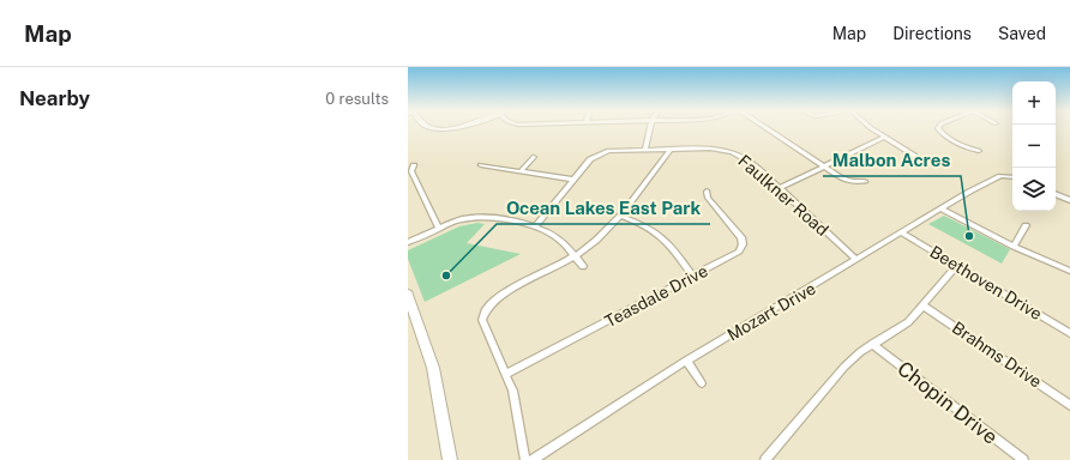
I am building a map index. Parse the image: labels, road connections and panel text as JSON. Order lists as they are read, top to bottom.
{
  "streets": {
    "street": [
      "Faulkner Road",
      "Beethoven Drive",
      "Teasdale Drive",
      "Mozart Drive",
      "Brahms Drive",
      "Chopin Drive"
    ]
  },
  "crossings": [
    ["Faulkner Road", "Mozart Drive"],
    ["Beethoven Drive", "Mozart Drive"]
  ],
  "places": ["Malbon Acres", "Ocean Lakes East Park"],
  "page": {
    "header": "Map",
    "nav": ["Map", "Directions", "Saved"],
    "heading": ["Nearby", "0 results"],
    "map_buttons": ["+", "−"]
  }
}
